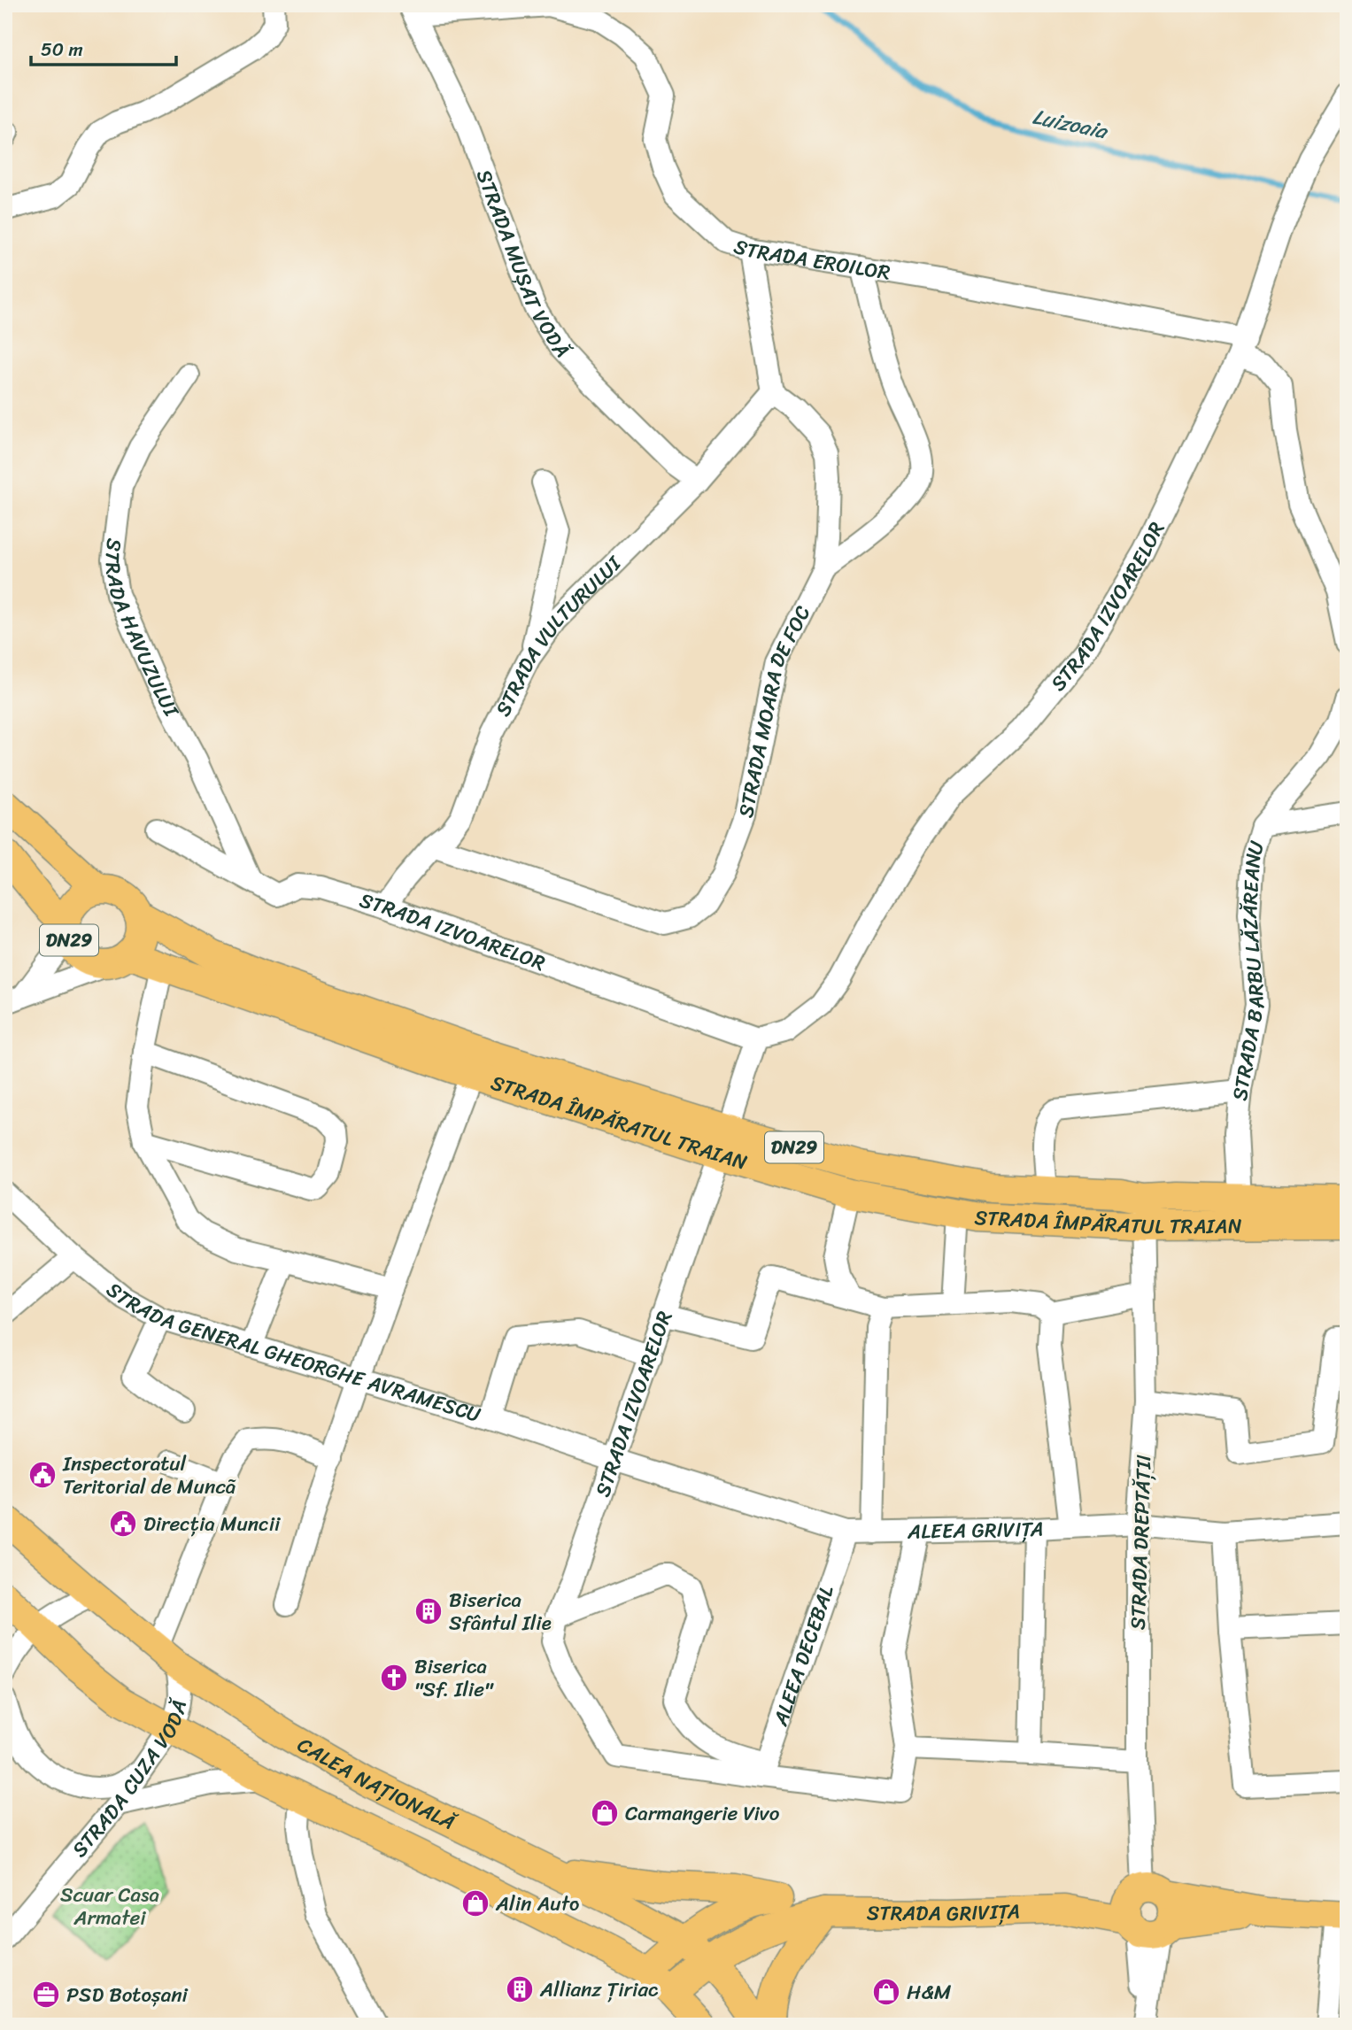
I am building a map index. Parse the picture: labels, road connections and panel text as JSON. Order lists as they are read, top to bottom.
{
  "streets": {
    "main road": [
      "DN29",
      "STRADA ÎMPĂRATUL TRAIAN",
      "CALEA NAȚIONALĂ",
      "STRADA GRIVIȚA"
    ],
    "street": [
      "STRADA EROILOR",
      "STRADA MUȘAT VODĂ",
      "STRADA IZVOARELOR",
      "STRADA HAVUZULUI",
      "STRADA VULTURULUI",
      "STRADA MOARA DE FOC",
      "STRADA BARBU LĂZĂREANU",
      "STRADA GENERAL GHEORGHE AVRAMESCU",
      "ALEEA GRIVIȚA",
      "STRADA DREPTĂȚII",
      "ALEEA DECEBAL",
      "STRADA CUZA VODĂ"
    ]
  },
  "crossings": [
    ["STRADA EROILOR", "STRADA MUȘAT VODĂ"],
    ["STRADA EROILOR", "STRADA IZVOARELOR"],
    ["STRADA MUȘAT VODĂ", "STRADA VULTURULUI"],
    ["STRADA IZVOARELOR", "STRADA HAVUZULUI"],
    ["STRADA IZVOARELOR", "STRADA VULTURULUI"],
    ["STRADA IZVOARELOR", "STRADA ÎMPĂRATUL TRAIAN"],
    ["STRADA IZVOARELOR", "STRADA GENERAL GHEORGHE AVRAMESCU"],
    ["STRADA IZVOARELOR", "ALEEA GRIVIȚA"],
    ["STRADA IZVOARELOR", "ALEEA DECEBAL"],
    ["STRADA VULTURULUI", "STRADA MOARA DE FOC"],
    ["DN29", "STRADA ÎMPĂRATUL TRAIAN"],
    ["STRADA BARBU LĂZĂREANU", "STRADA ÎMPĂRATUL TRAIAN"],
    ["STRADA ÎMPĂRATUL TRAIAN", "STRADA DREPTĂȚII"],
    ["STRADA GENERAL GHEORGHE AVRAMESCU", "ALEEA GRIVIȚA"],
    ["ALEEA GRIVIȚA", "STRADA DREPTĂȚII"],
    ["ALEEA GRIVIȚA", "ALEEA DECEBAL"],
    ["STRADA DREPTĂȚII", "STRADA GRIVIȚA"],
    ["STRADA CUZA VODĂ", "CALEA NAȚIONALĂ"],
    ["CALEA NAȚIONALĂ", "STRADA GRIVIȚA"]
  ],
  "water": ["Luizoaia"],
  "parks": ["Scuar Casa Armatei"],
  "places": {
    "public building": ["Inspectoratul Teritorial de Muncã", "Direcția Muncii"],
    "building": ["Biserica Sfântul Ilie", "Allianz Țiriac"],
    "church": ["Biserica \"Sf. Ilie\""],
    "shop": ["Carmangerie Vivo", "Alin Auto", "H&M"],
    "office": ["PSD Botoșani"]
  },
  "scale_bar": "50 m"
}
